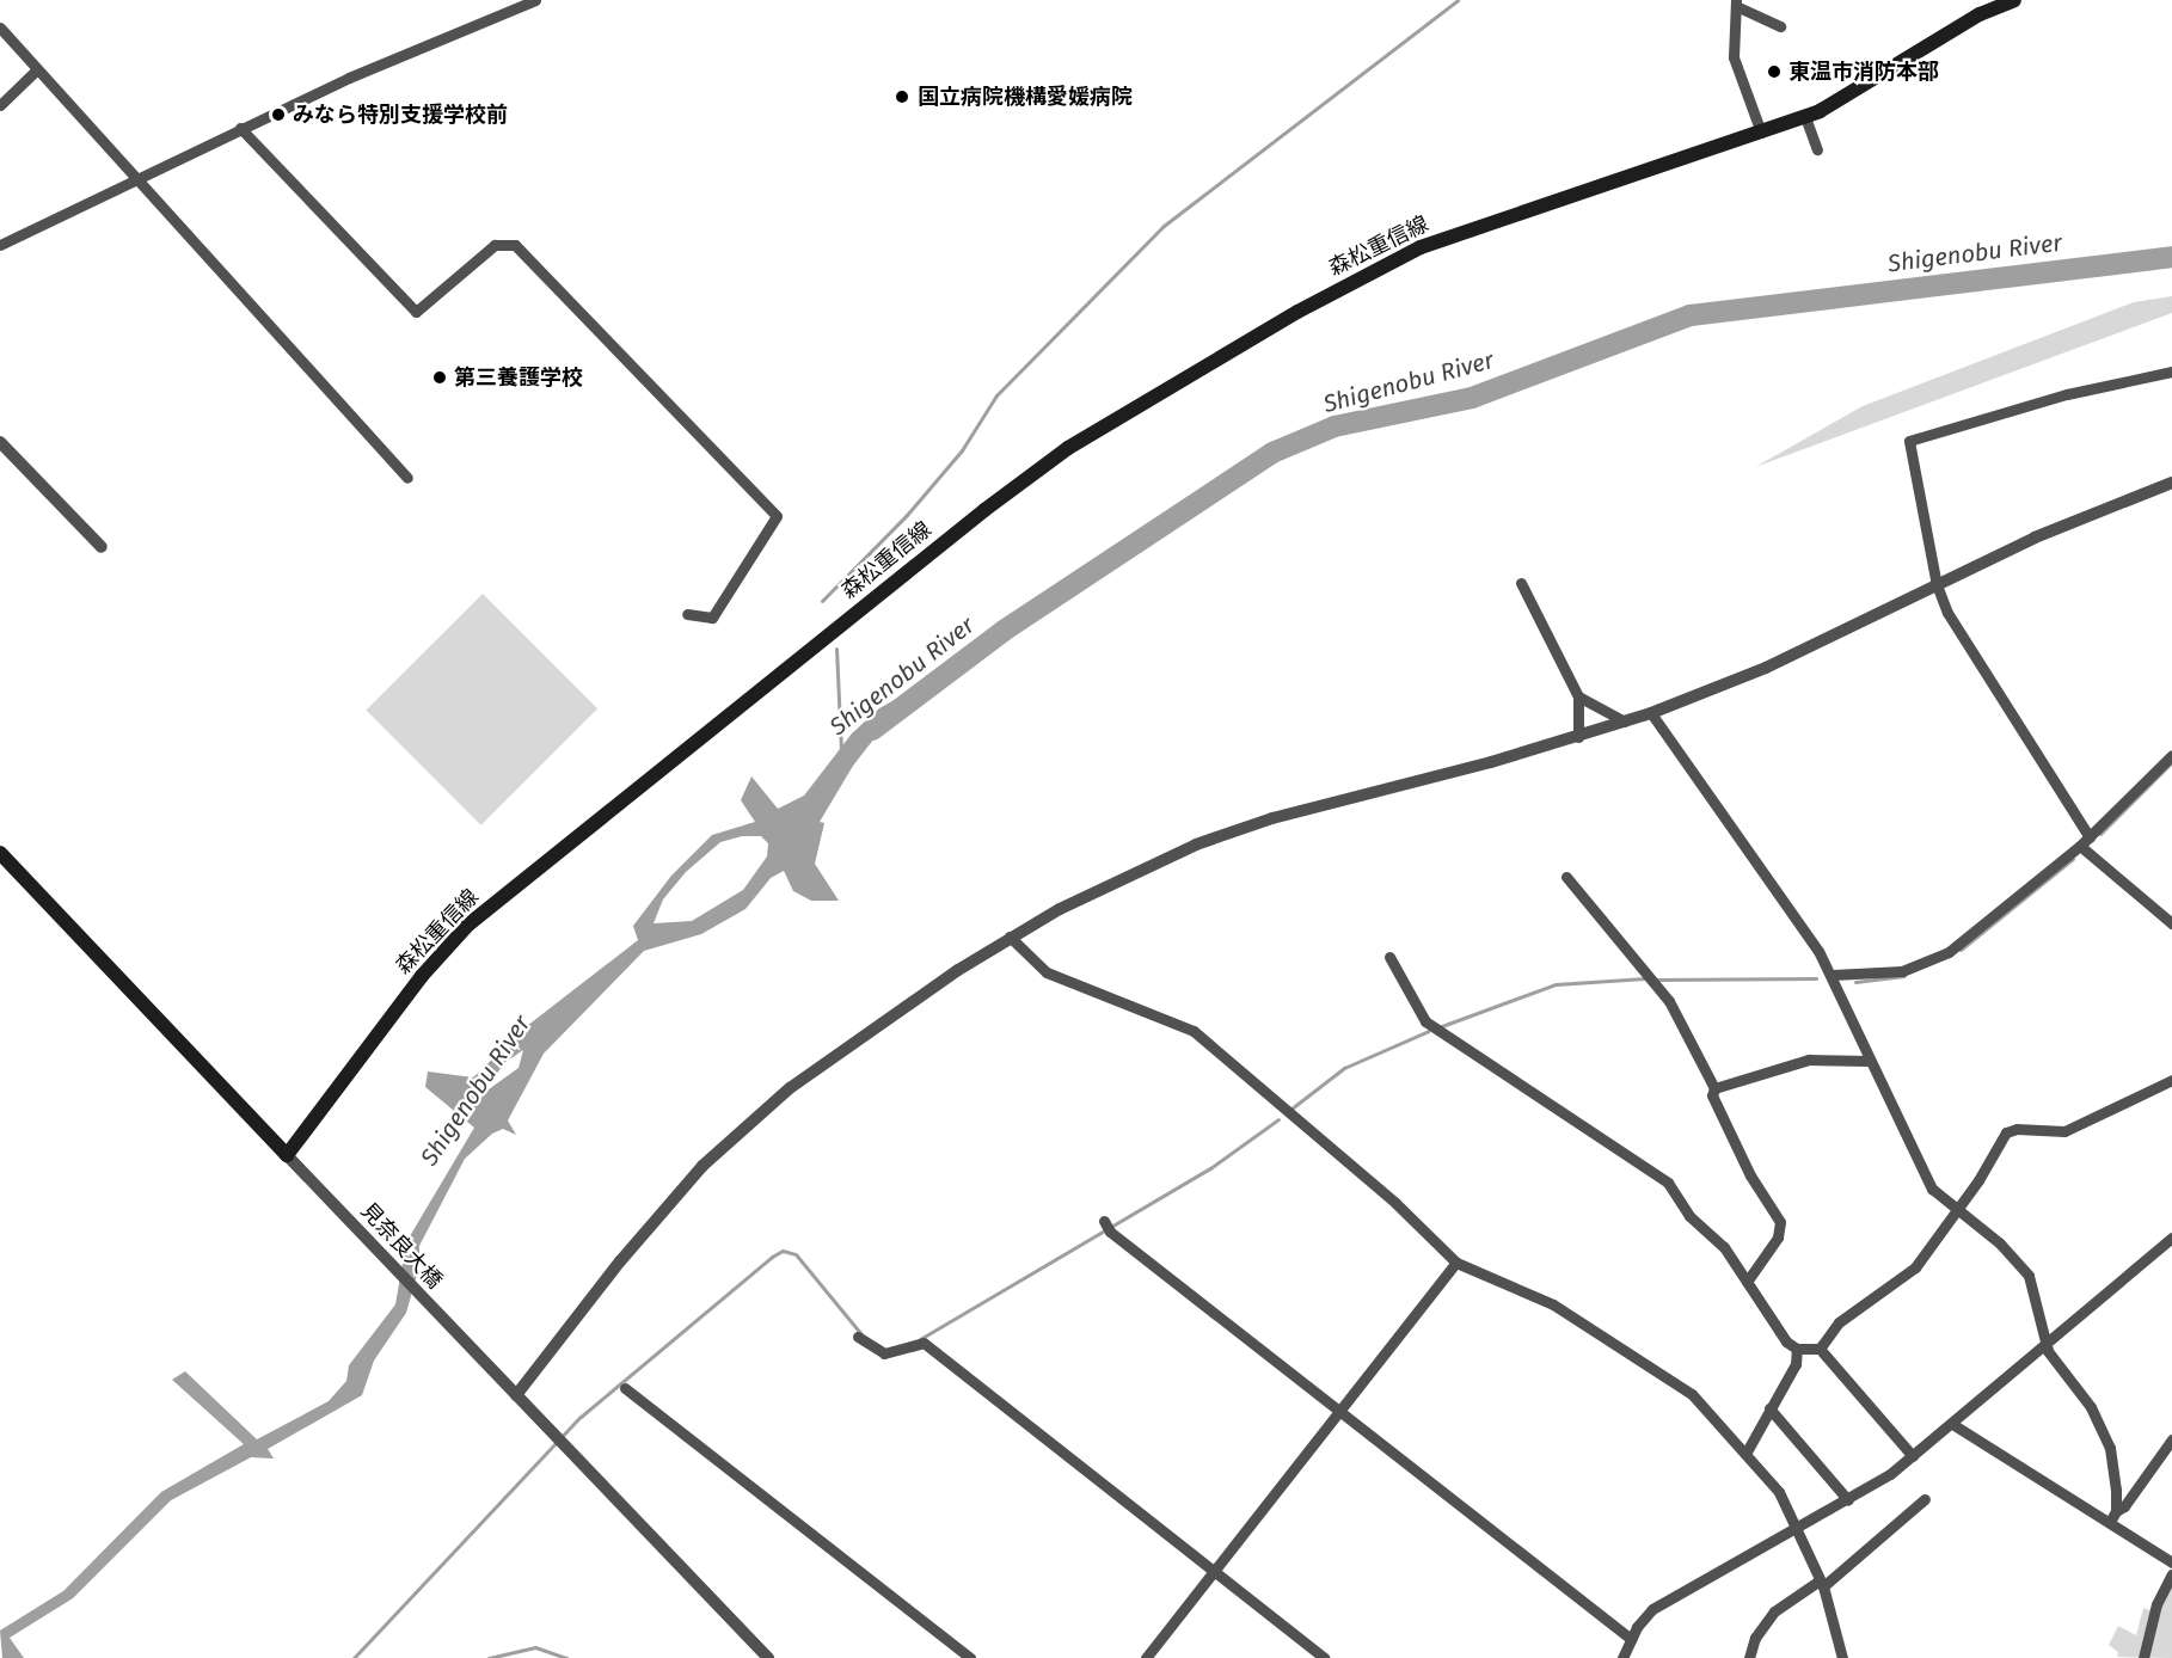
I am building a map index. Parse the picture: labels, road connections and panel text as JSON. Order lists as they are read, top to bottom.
{
  "streets": {
    "main road": ["森松重信線"],
    "street": ["見奈良大橋"]
  },
  "crossings": [
    ["森松重信線", "見奈良大橋"]
  ],
  "water": ["Shigenobu River"],
  "places": [
    "東温市消防本部",
    "国立病院機構愛媛病院",
    "みなら特別支援学校前",
    "第三養護学校"
  ]
}
